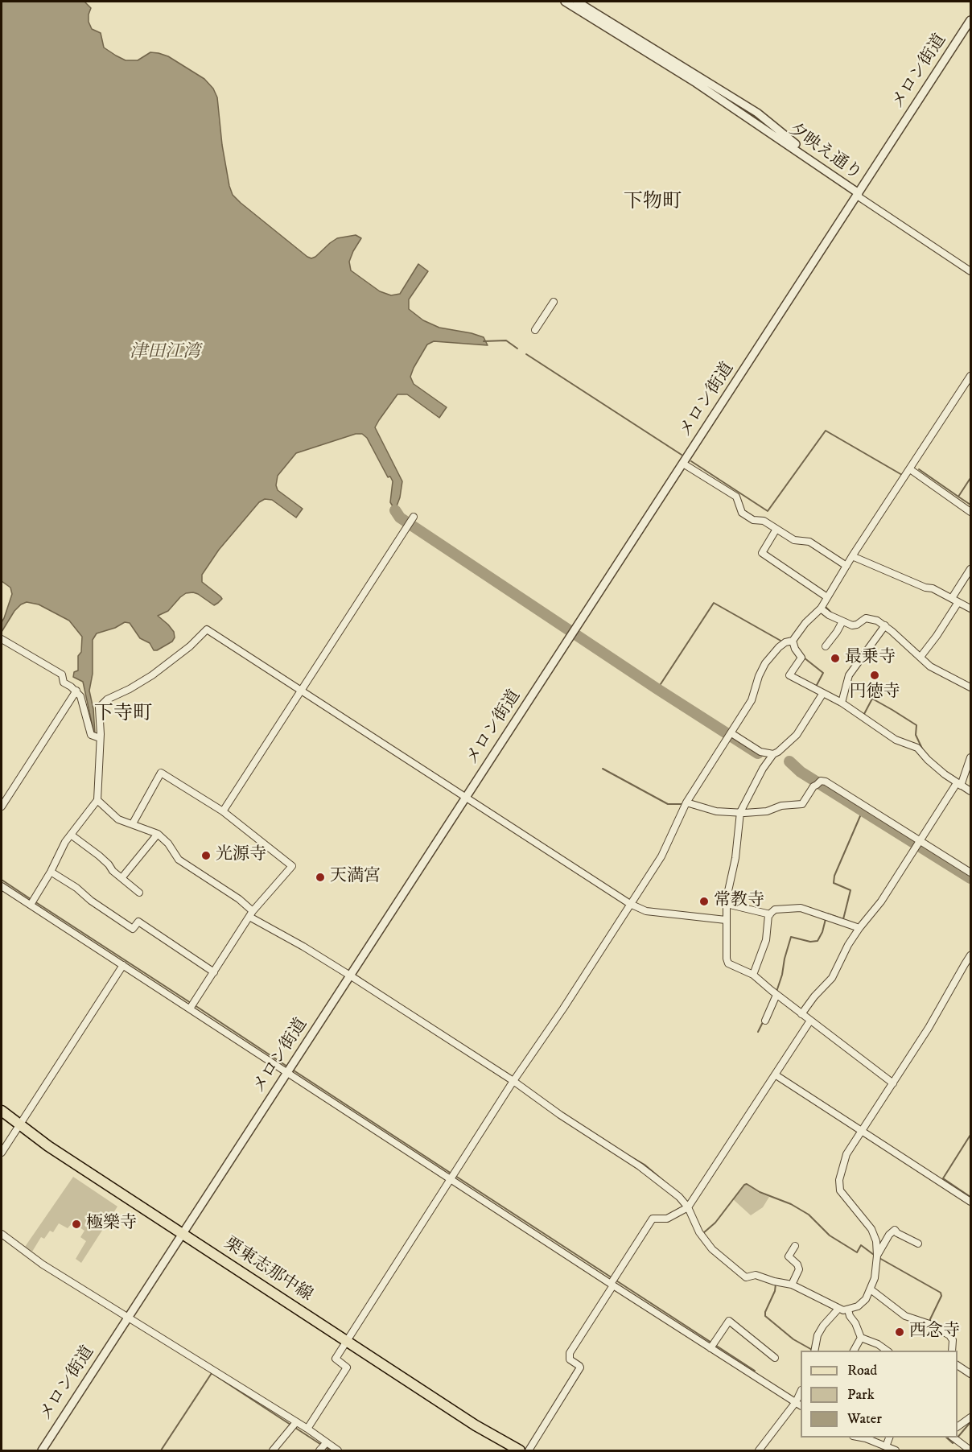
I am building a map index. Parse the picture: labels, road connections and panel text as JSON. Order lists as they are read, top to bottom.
{
  "streets": {
    "main road": ["栗東志那中線"],
    "street": ["メロン街道", "夕映え通り"]
  },
  "crossings": [
    ["メロン街道", "夕映え通り"],
    ["メロン街道", "栗東志那中線"]
  ],
  "districts": ["下物町", "下寺町"],
  "water": ["津田江湾"],
  "places": [
    "最乗寺",
    "円徳寺",
    "光源寺",
    "天満宮",
    "常教寺",
    "極樂寺",
    "西念寺"
  ],
  "legend": ["Road", "Park", "Water"]
}
